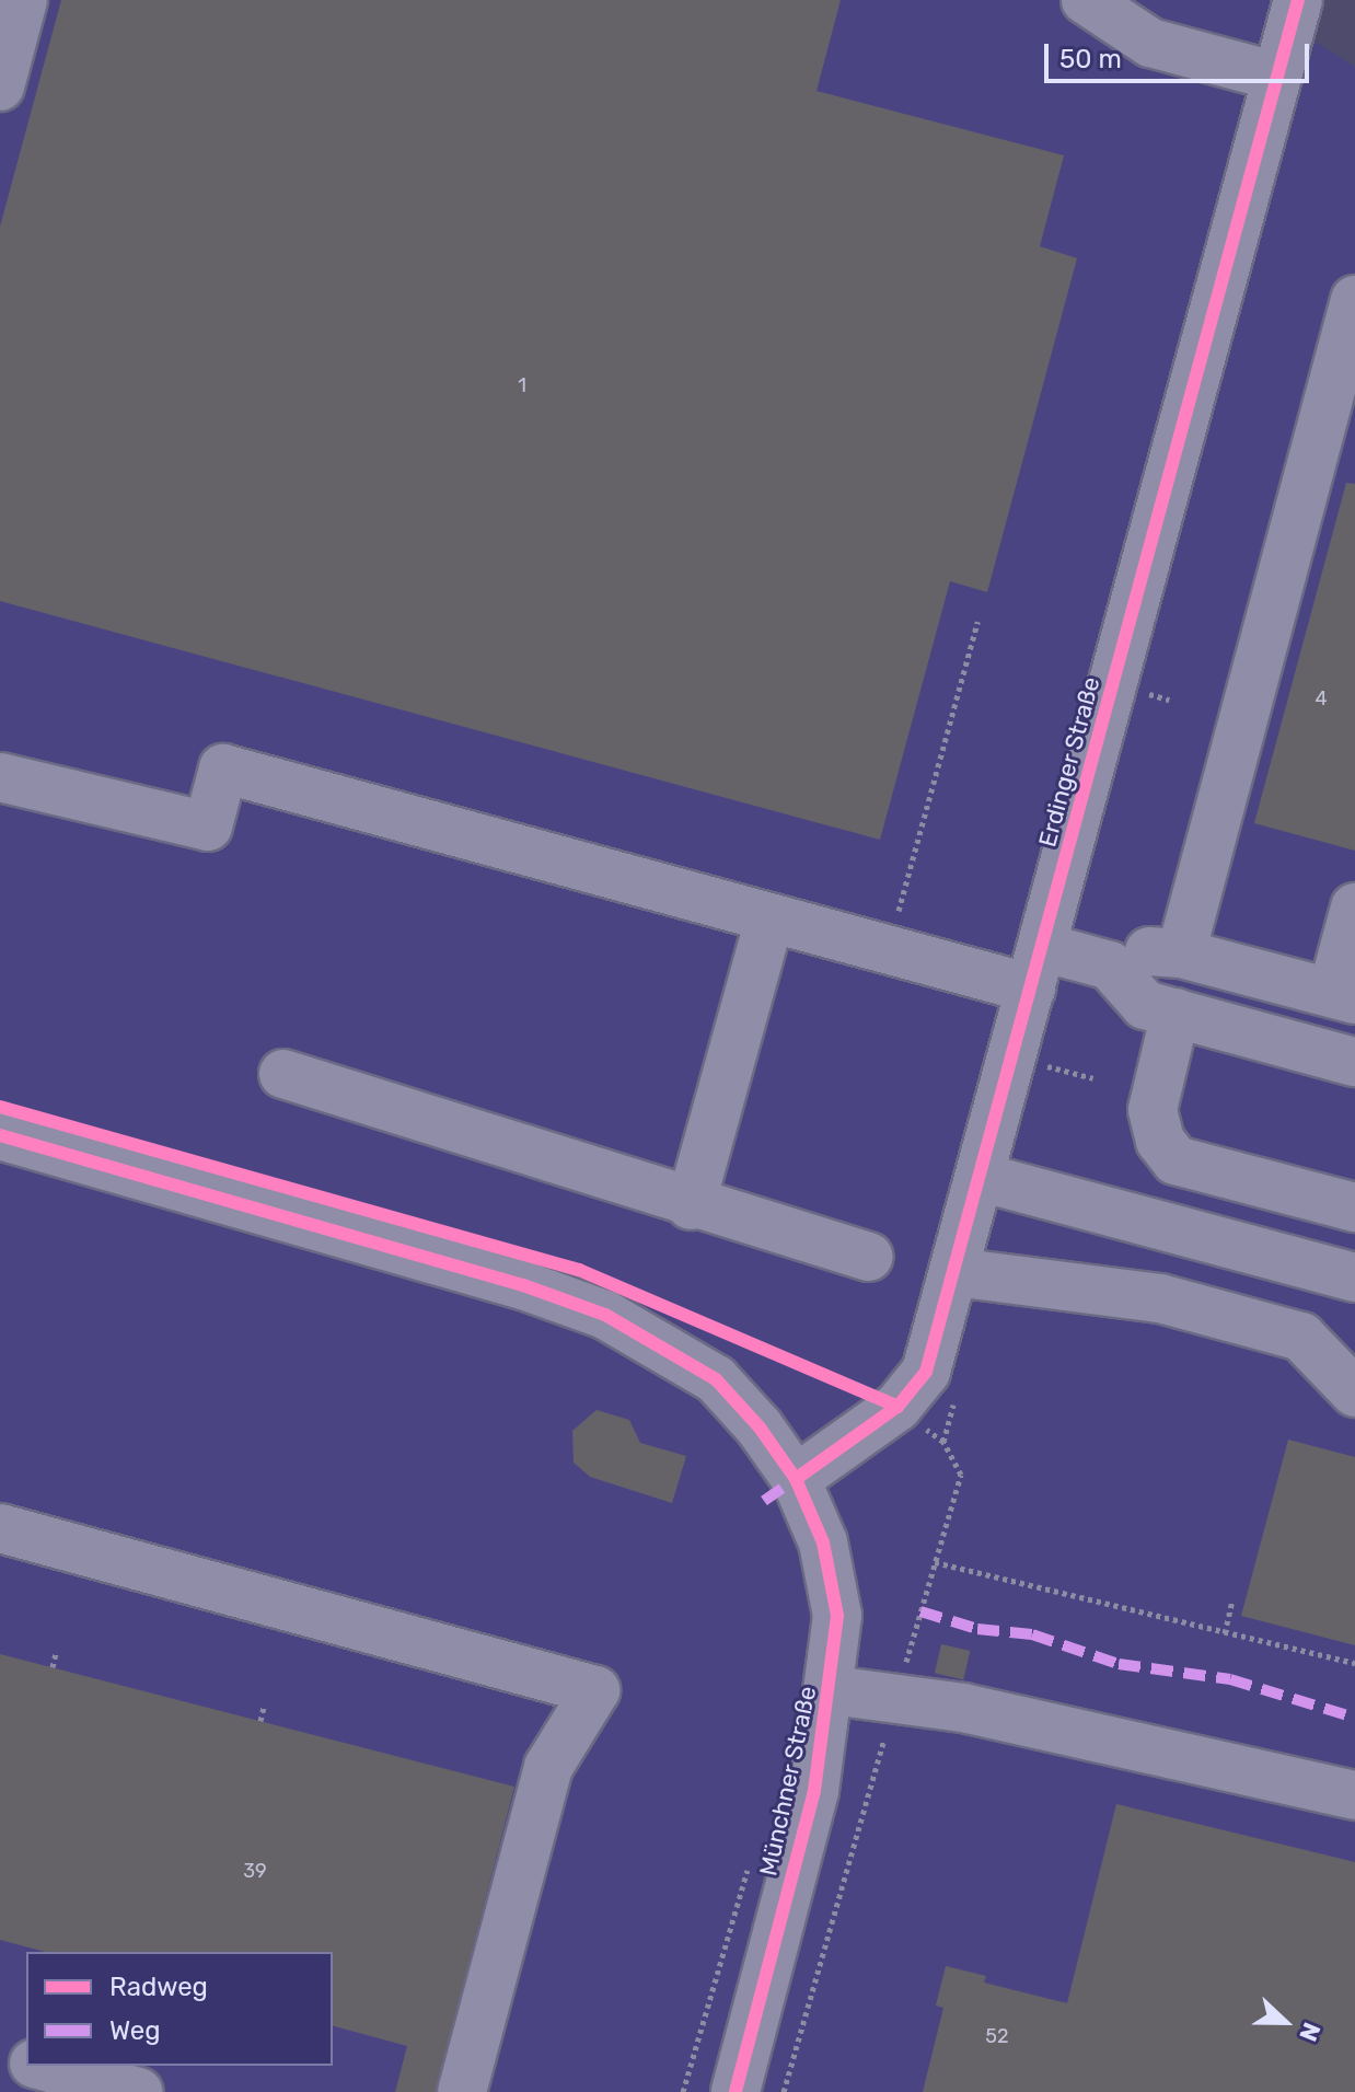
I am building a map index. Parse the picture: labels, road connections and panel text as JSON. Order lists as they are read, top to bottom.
{
  "streets": {
    "street": ["Erdinger Straße", "Münchner Straße"]
  },
  "crossings": [
    ["Erdinger Straße", "Münchner Straße"]
  ],
  "house_numbers": [
    "1",
    "4",
    "39",
    "52"
  ],
  "legend": ["Radweg", "Weg"],
  "scale_bar": "50 m",
  "north": "right"
}
